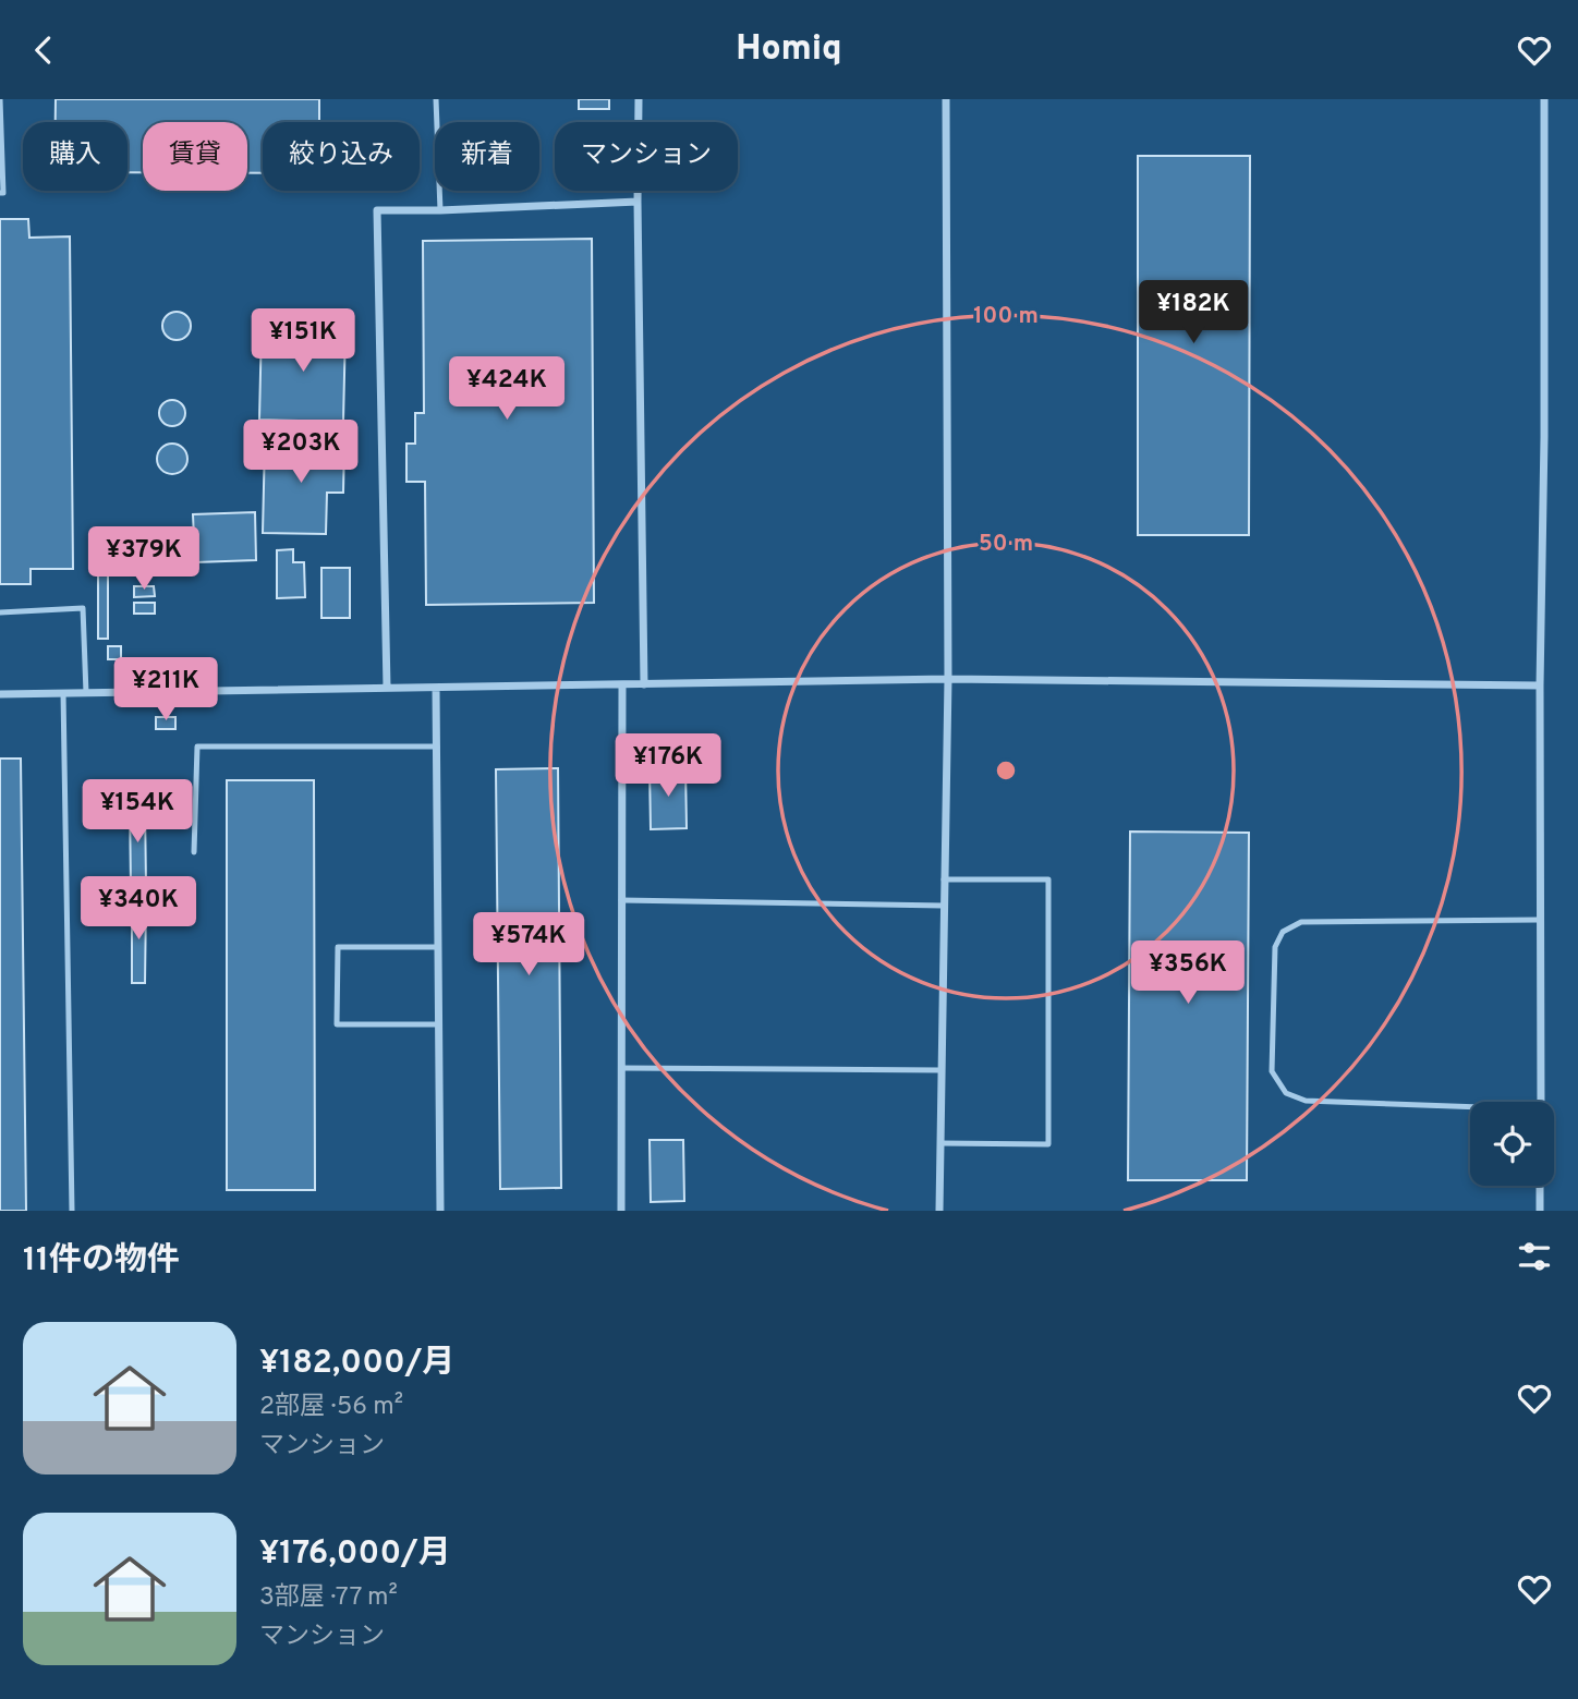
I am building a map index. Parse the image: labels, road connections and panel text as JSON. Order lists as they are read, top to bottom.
{
  "page": {
    "header": "Homiq",
    "chip": [
      "購入",
      "賃貸",
      "絞り込み",
      "新着",
      "マンション"
    ],
    "price": [
      "¥182K",
      "¥151K",
      "¥424K",
      "¥203K",
      "¥379K",
      "¥211K",
      "¥176K",
      "¥154K",
      "¥340K",
      "¥574K",
      "¥356K"
    ],
    "heading": "11件の物件",
    "list": [
      {
        "name": "¥182,000/月",
        "note": "2部屋 · 56 m² · マンション"
      },
      {
        "name": "¥176,000/月",
        "note": "3部屋 · 77 m² · マンション"
      }
    ]
  },
  "rings": ["100 m", "50 m"]
}
